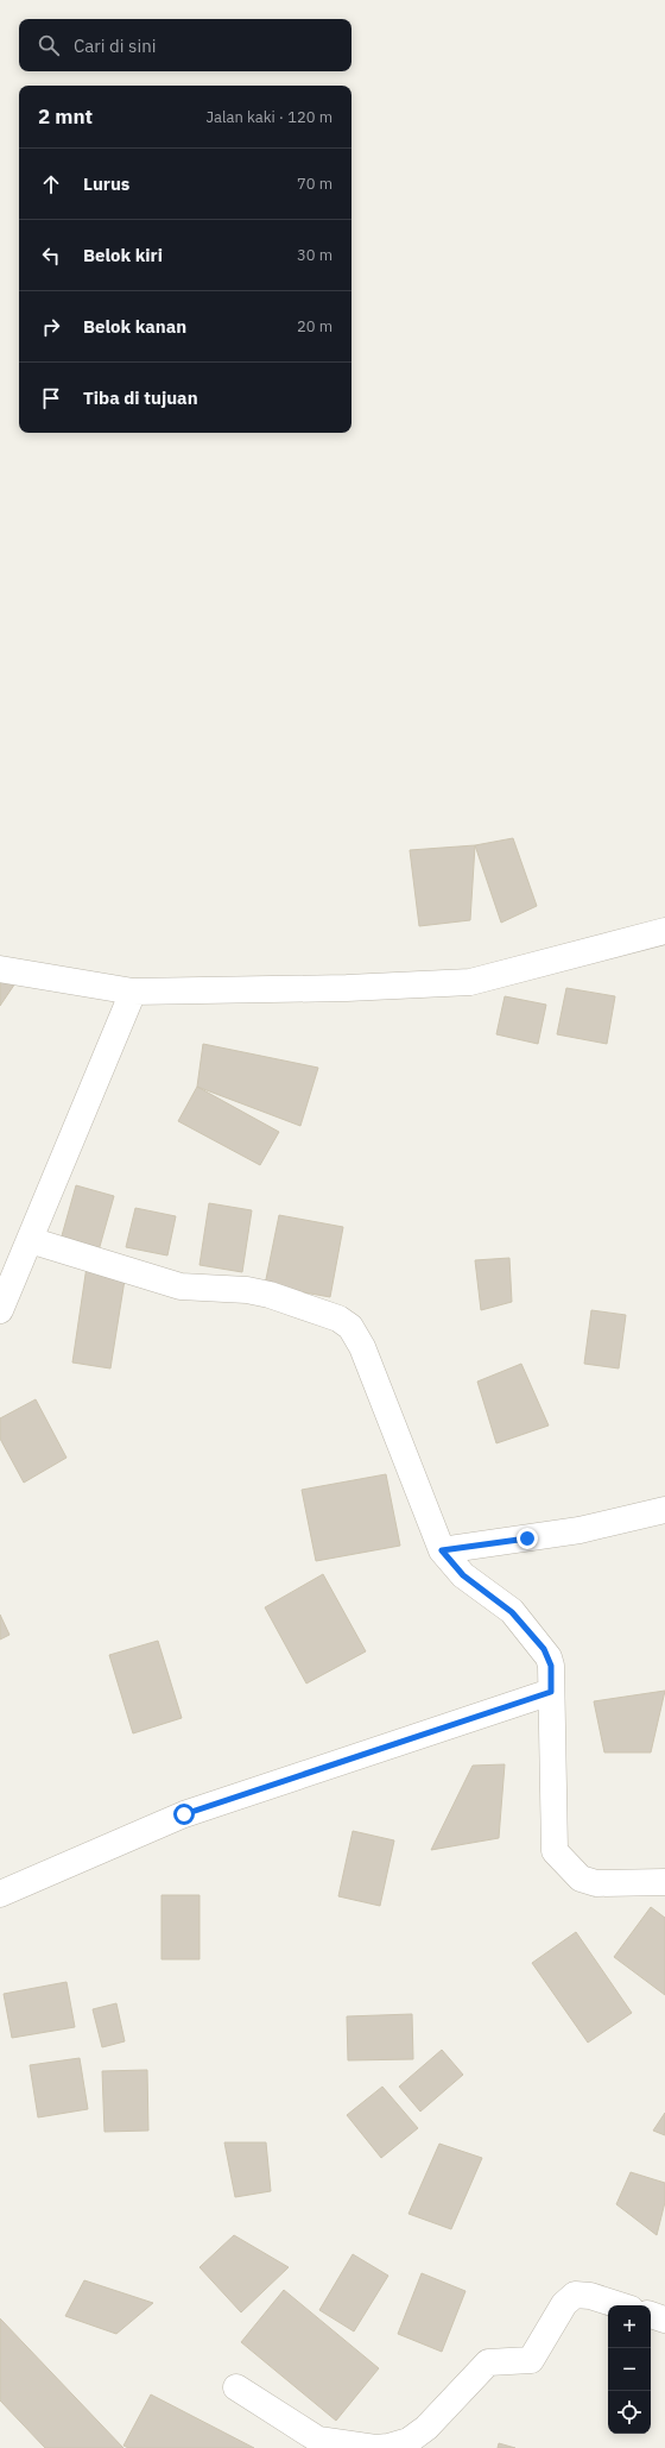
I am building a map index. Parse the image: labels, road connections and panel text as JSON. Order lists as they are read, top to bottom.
{
  "page": {
    "search": "Cari di sini",
    "heading": ["2 mnt", "Jalan kaki · 120 m"],
    "list": [
      ["Lurus", "70 m"],
      ["Belok kiri", "30 m"],
      ["Belok kanan", "20 m"],
      "Tiba di tujuan"
    ],
    "map_buttons": ["+", "−"]
  }
}
